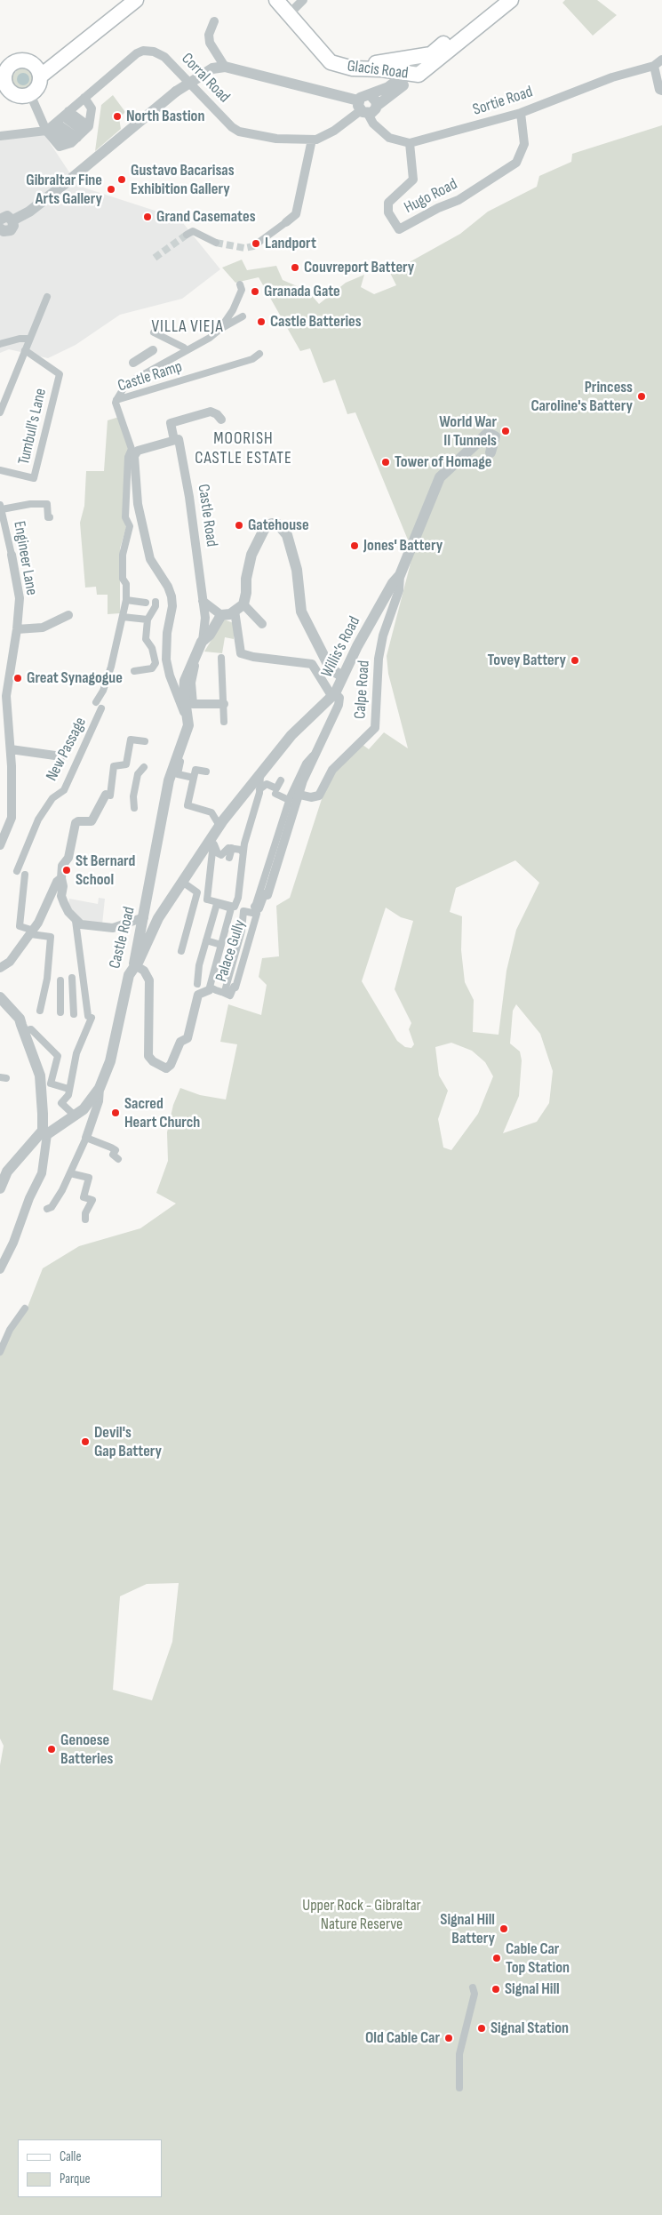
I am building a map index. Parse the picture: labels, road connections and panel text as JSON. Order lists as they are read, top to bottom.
{
  "streets": {
    "main road": ["Glacis Road"],
    "street": [
      "Corral Road",
      "Sortie Road",
      "Hugo Road",
      "Castle Ramp",
      "Tumbull's Lane",
      "Castle Road",
      "Engineer Lane",
      "Willis’s Road",
      "Calpe Road",
      "New Passage",
      "Palace Gully"
    ]
  },
  "crossings": [
    ["Corral Road", "Sortie Road"],
    ["Sortie Road", "Hugo Road"],
    ["Castle Road", "Willis’s Road"],
    ["Willis’s Road", "Calpe Road"],
    ["Calpe Road", "Palace Gully"]
  ],
  "districts": ["VILLA VIEJA", "MOORISH CASTLE ESTATE"],
  "parks": ["Upper Rock - Gibraltar Nature Reserve"],
  "places": [
    "North Bastion",
    "Gustavo Bacarisas Exhibition Gallery",
    "Gibraltar Fine Arts Gallery",
    "Grand Casemates",
    "Landport",
    "Couvreport Battery",
    "Granada Gate",
    "Castle Batteries",
    "Princess Caroline's Battery",
    "World War II Tunnels",
    "Tower of Homage",
    "Gatehouse",
    "Jones' Battery",
    "Tovey Battery",
    "Great Synagogue",
    "St Bernard School",
    "Sacred Heart Church",
    "Devil's Gap Battery",
    "Genoese Batteries",
    "Signal Hill Battery",
    "Cable Car Top Station",
    "Signal Hill",
    "Signal Station",
    "Old Cable Car"
  ],
  "legend": ["Calle", "Parque"]
}
